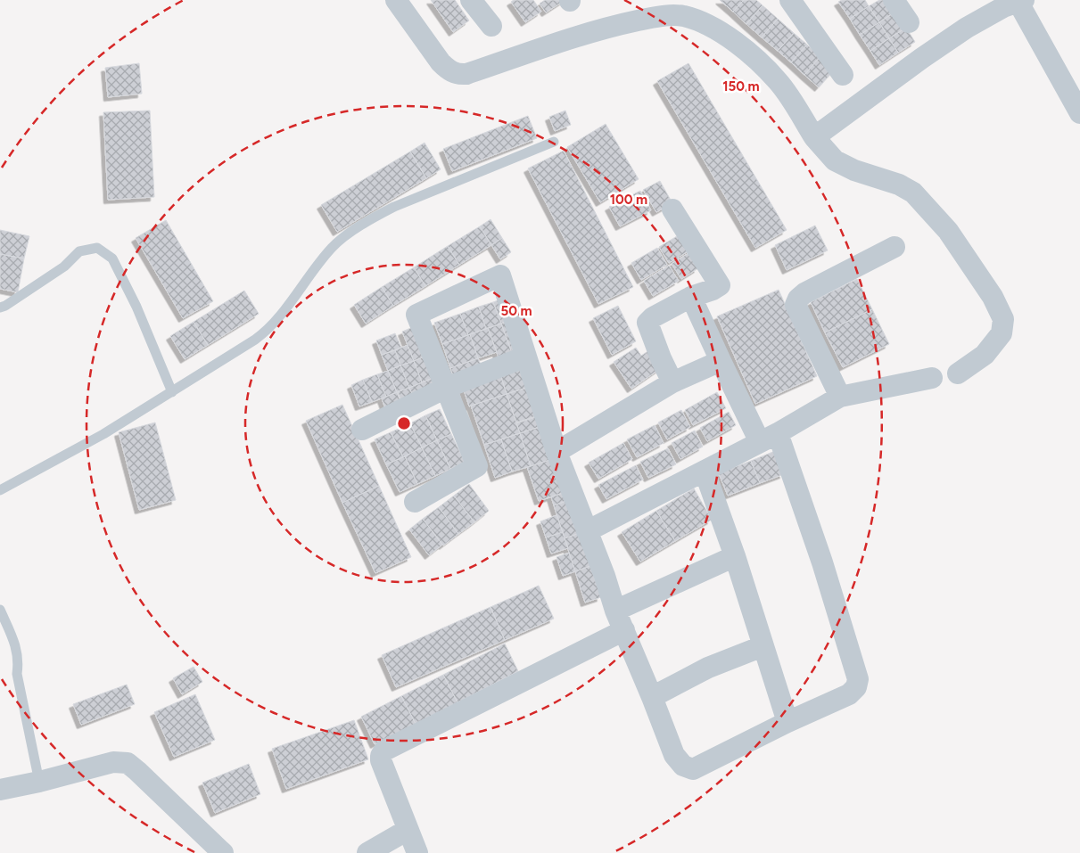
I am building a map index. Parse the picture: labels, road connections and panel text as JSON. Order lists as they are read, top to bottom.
{
  "rings": ["150 m", "100 m", "50 m"]
}
